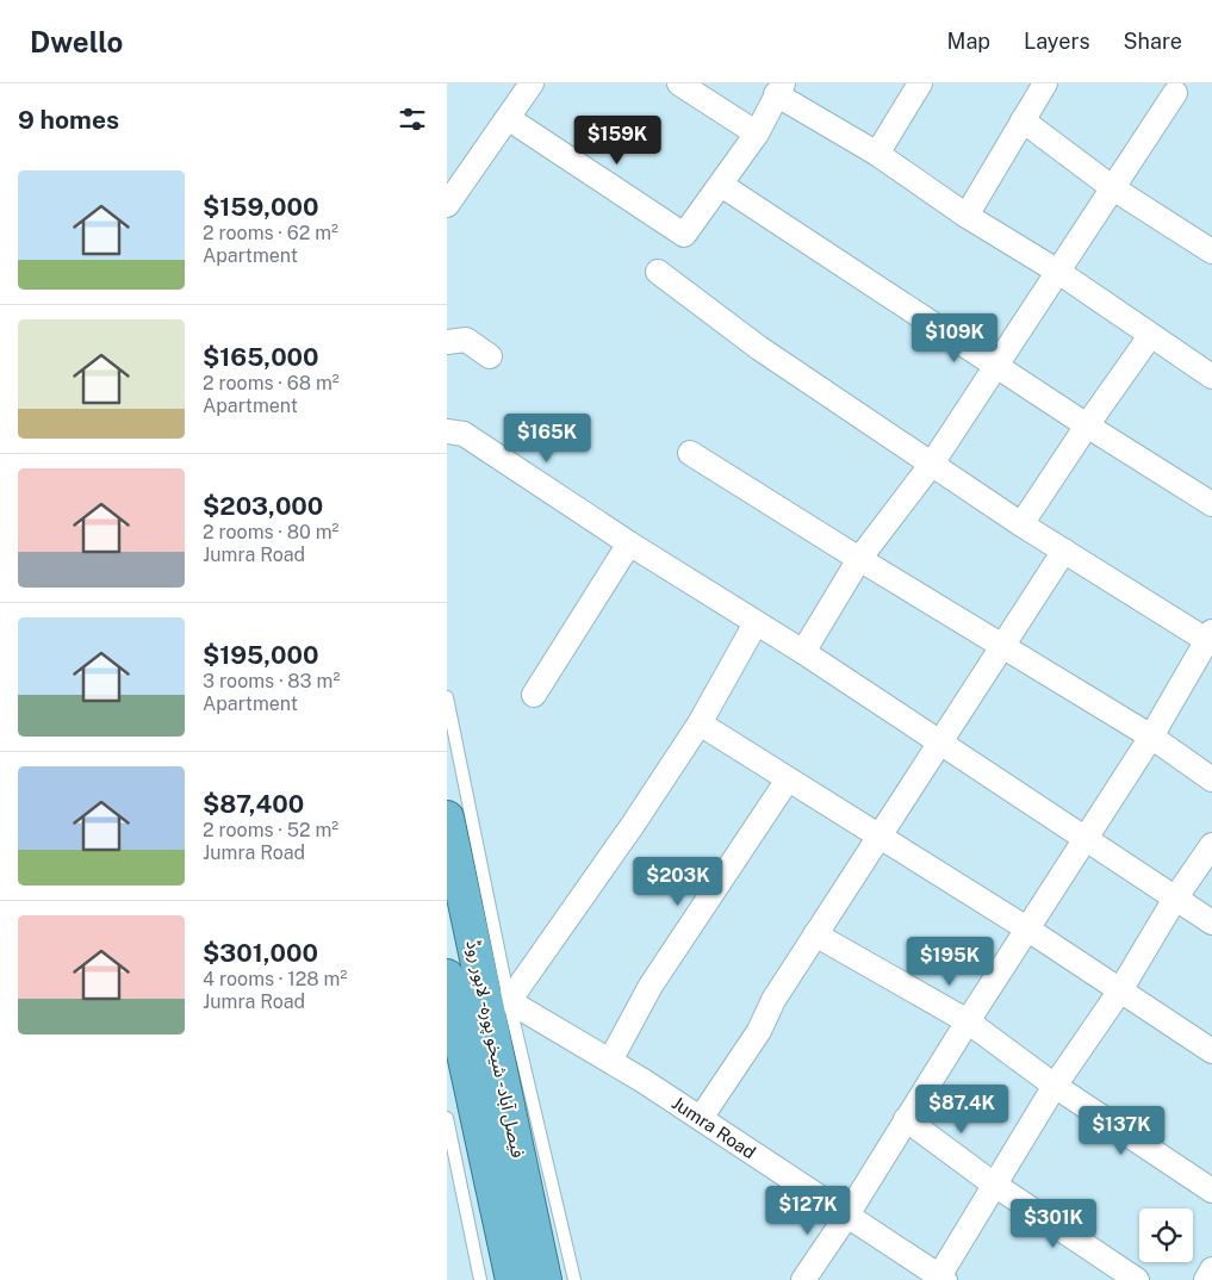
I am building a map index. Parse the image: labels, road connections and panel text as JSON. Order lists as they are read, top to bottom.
{
  "streets": {
    "highway": ["فیصل آباد - شیخو پورہ - لاہور روڈ"],
    "street": ["Jumra Road"]
  },
  "page": {
    "header": "Dwello",
    "nav": ["Map", "Layers", "Share"],
    "heading": "9 homes",
    "price": [
      "$159K",
      "$109K",
      "$165K",
      "$203K",
      "$195K",
      "$87.4K",
      "$137K",
      "$127K",
      "$301K"
    ],
    "list": [
      {
        "name": "$159,000",
        "note": "2 rooms · 62 m² · Apartment"
      },
      {
        "name": "$165,000",
        "note": "2 rooms · 68 m² · Apartment"
      },
      {
        "name": "$203,000",
        "note": "2 rooms · 80 m² · Jumra Road"
      },
      {
        "name": "$195,000",
        "note": "3 rooms · 83 m² · Apartment"
      },
      {
        "name": "$87,400",
        "note": "2 rooms · 52 m² · Jumra Road"
      },
      {
        "name": "$301,000",
        "note": "4 rooms · 128 m² · Jumra Road"
      }
    ]
  }
}
